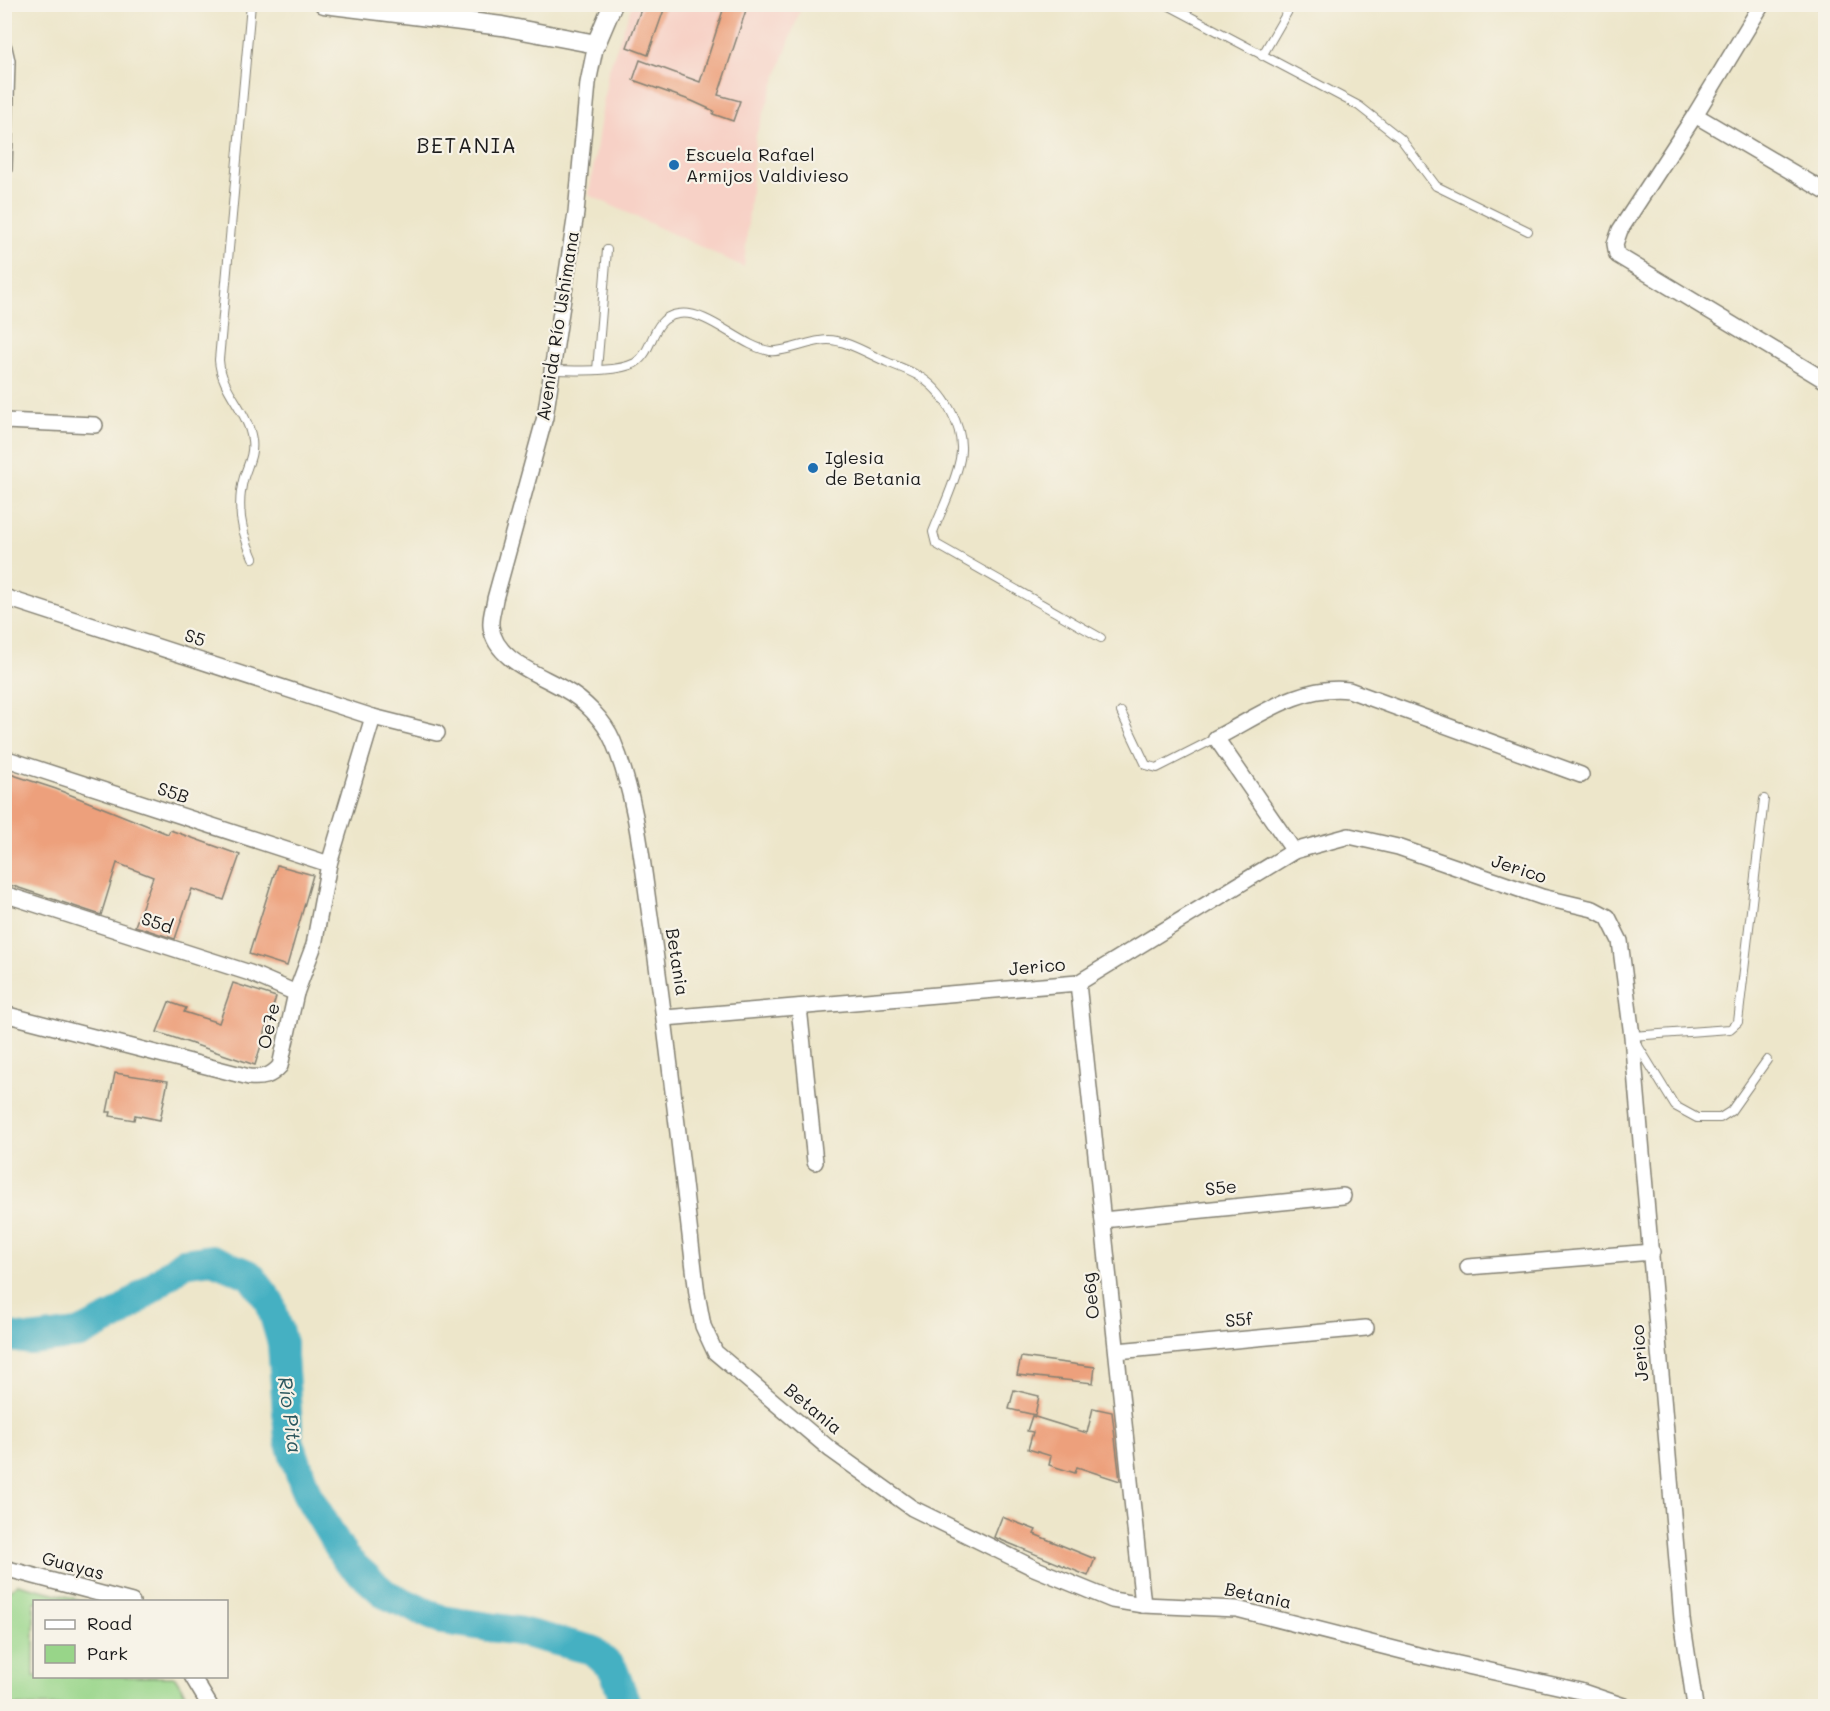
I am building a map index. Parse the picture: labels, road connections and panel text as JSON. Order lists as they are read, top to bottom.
{
  "streets": {
    "street": [
      "Avenida Río Ushimana",
      "S5",
      "S5B",
      "Jerico",
      "S5d",
      "Betania",
      "Oe7e",
      "S5e",
      "Oe6g",
      "S5f",
      "Guayas"
    ]
  },
  "crossings": [
    ["Avenida Río Ushimana", "Betania"],
    ["S5", "Oe7e"],
    ["S5B", "Oe7e"],
    ["Jerico", "Betania"],
    ["Jerico", "Oe6g"],
    ["S5d", "Oe7e"],
    ["Betania", "Oe6g"],
    ["S5e", "Oe6g"],
    ["Oe6g", "S5f"]
  ],
  "districts": ["BETANIA"],
  "water": ["Río Pita"],
  "places": ["Escuela Rafael Armijos Valdivieso", "Iglesia de Betania"],
  "legend": ["Road", "Park"]
}
